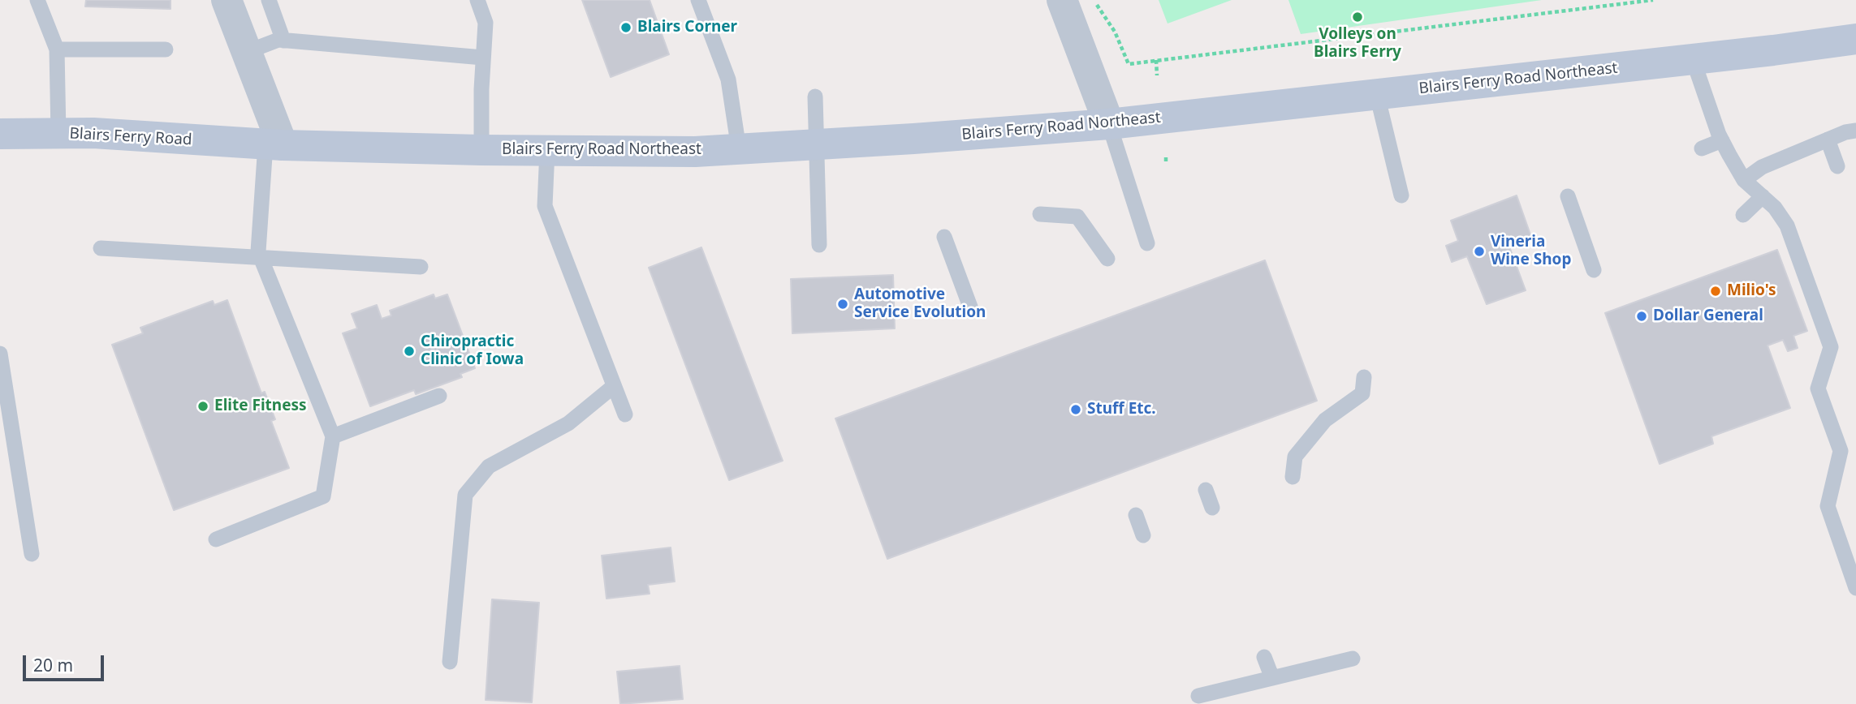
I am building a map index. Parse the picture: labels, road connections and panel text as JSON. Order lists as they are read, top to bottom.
{
  "streets": {
    "main road": ["Blairs Ferry Road Northeast", "Blairs Ferry Road"]
  },
  "crossings": [
    ["Blairs Ferry Road Northeast", "Blairs Ferry Road"]
  ],
  "places": [
    "Volleys on Blairs Ferry",
    "Blairs Corner",
    "Vineria Wine Shop",
    "Milio's",
    "Automotive Service Evolution",
    "Dollar General",
    "Chiropractic Clinic of Iowa",
    "Elite Fitness",
    "Stuff Etc."
  ],
  "scale_bar": "20 m"
}
